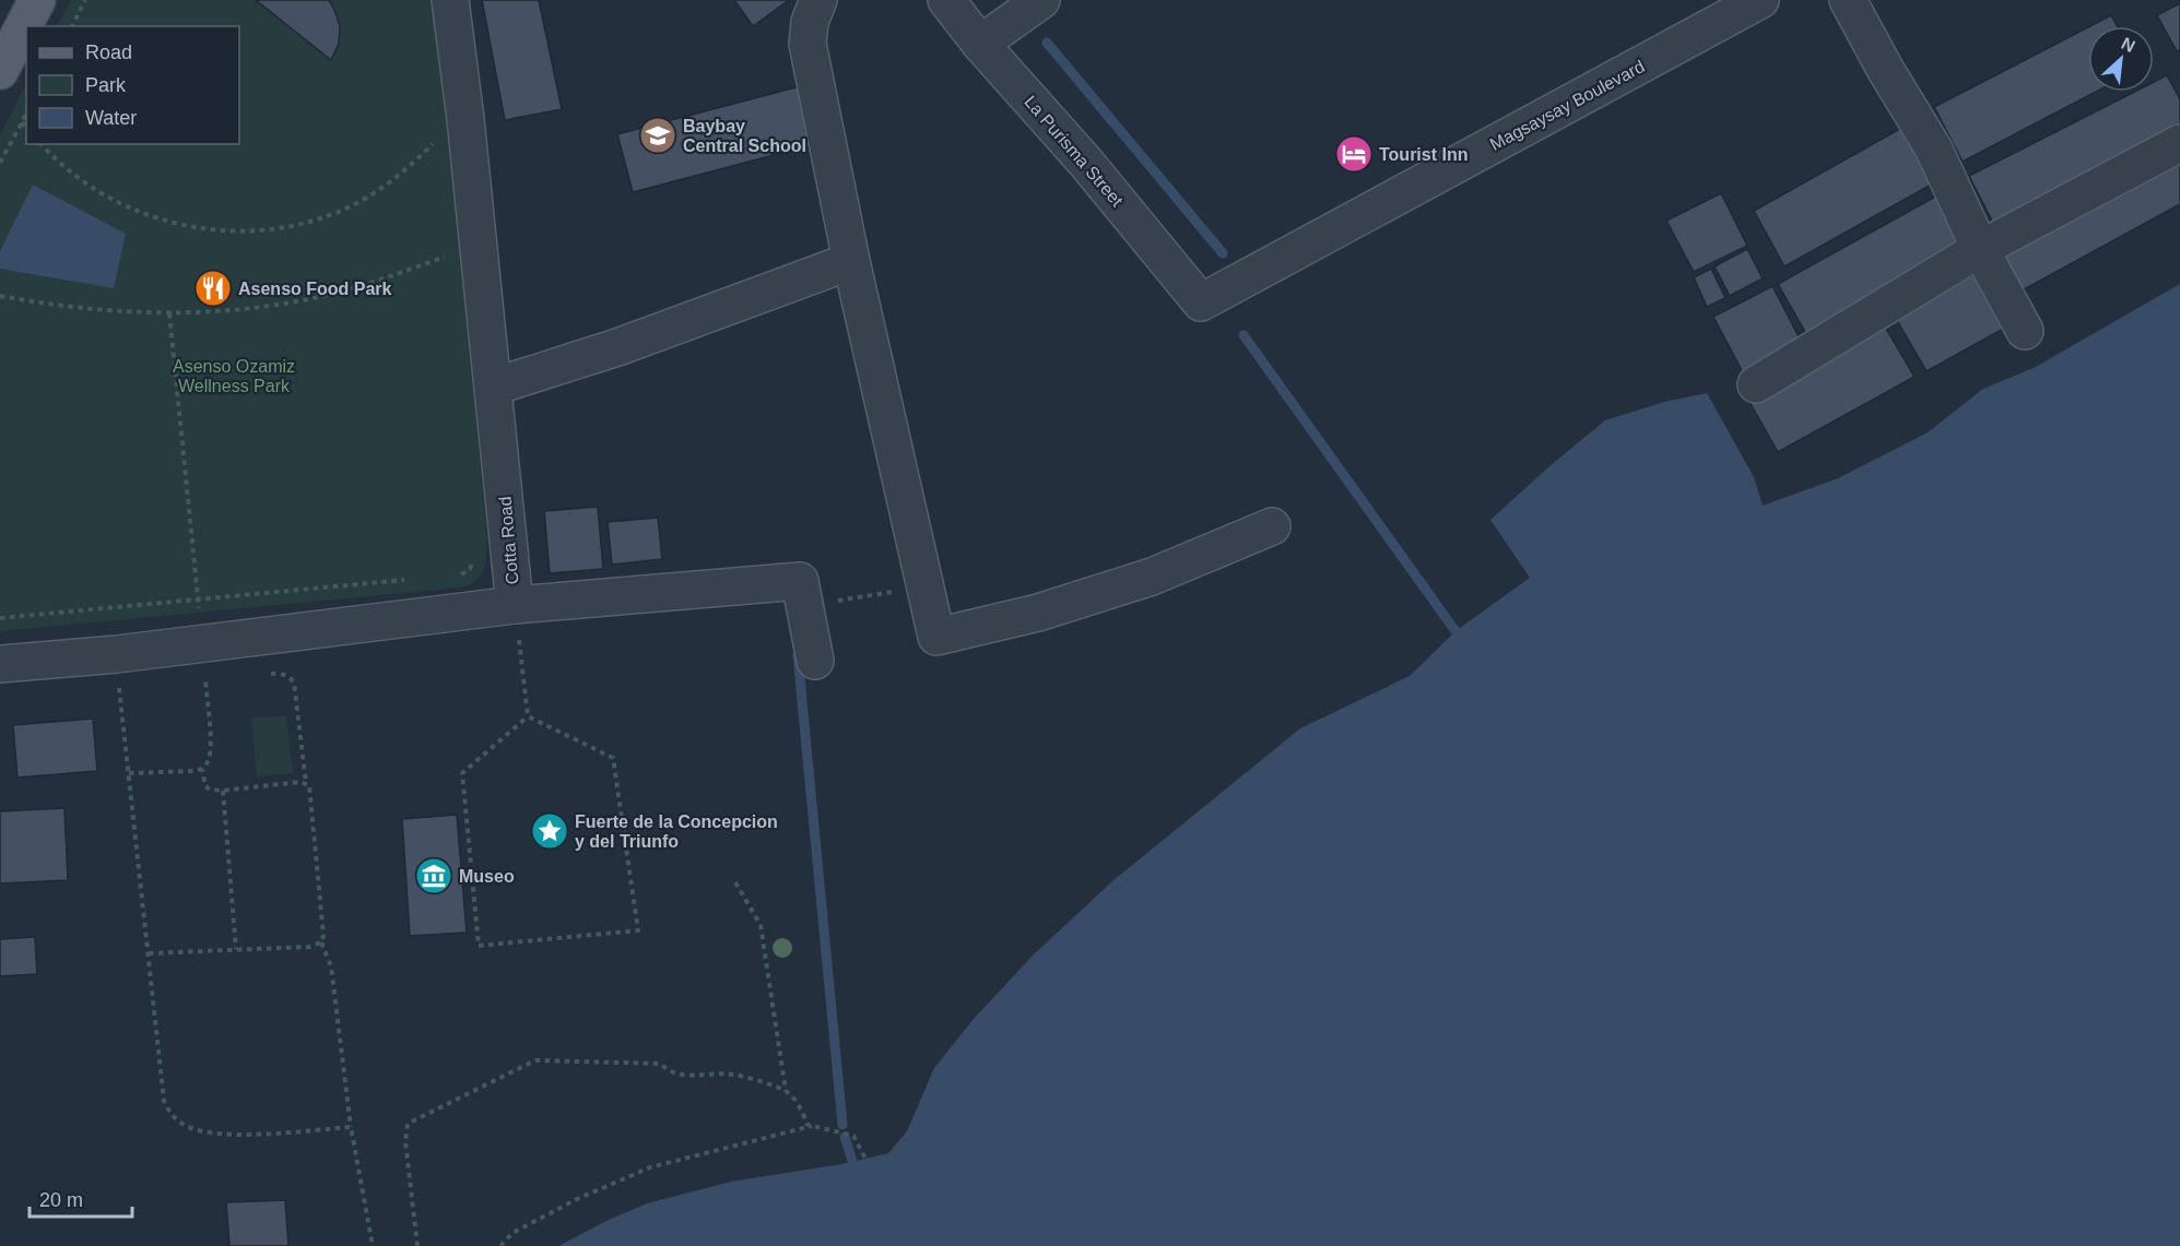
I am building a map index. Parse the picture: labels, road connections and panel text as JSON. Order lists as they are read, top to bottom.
{
  "streets": {
    "street": ["Magsaysay Boulevard", "La Purisma Street", "Cotta Road"]
  },
  "crossings": [
    ["Magsaysay Boulevard", "La Purisma Street"]
  ],
  "parks": ["Asenso Ozamiz Wellness Park"],
  "places": {
    "school or university": ["Baybay Central School"],
    "hotel": ["Tourist Inn"],
    "restaurant": ["Asenso Food Park"],
    "place": ["Fuerte de la Concepcion y del Triunfo"],
    "museum": ["Museo"]
  },
  "legend": ["Road", "Park", "Water"],
  "scale_bar": "20 m",
  "north": "top right"
}
